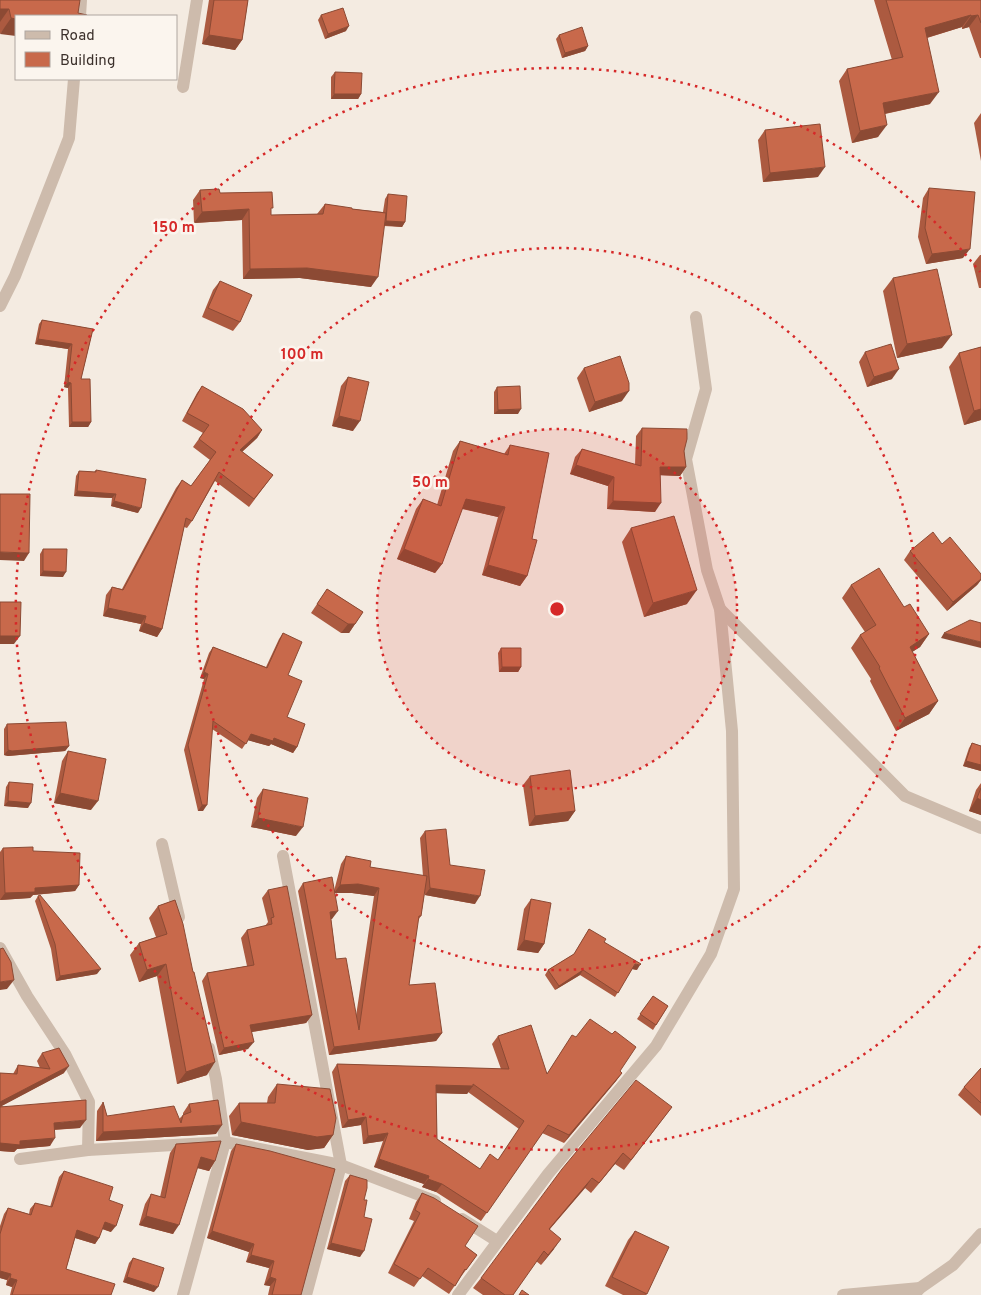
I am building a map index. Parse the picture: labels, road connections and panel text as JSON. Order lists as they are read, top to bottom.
{
  "legend": ["Road", "Building"],
  "rings": ["150 m", "100 m", "50 m"]
}
